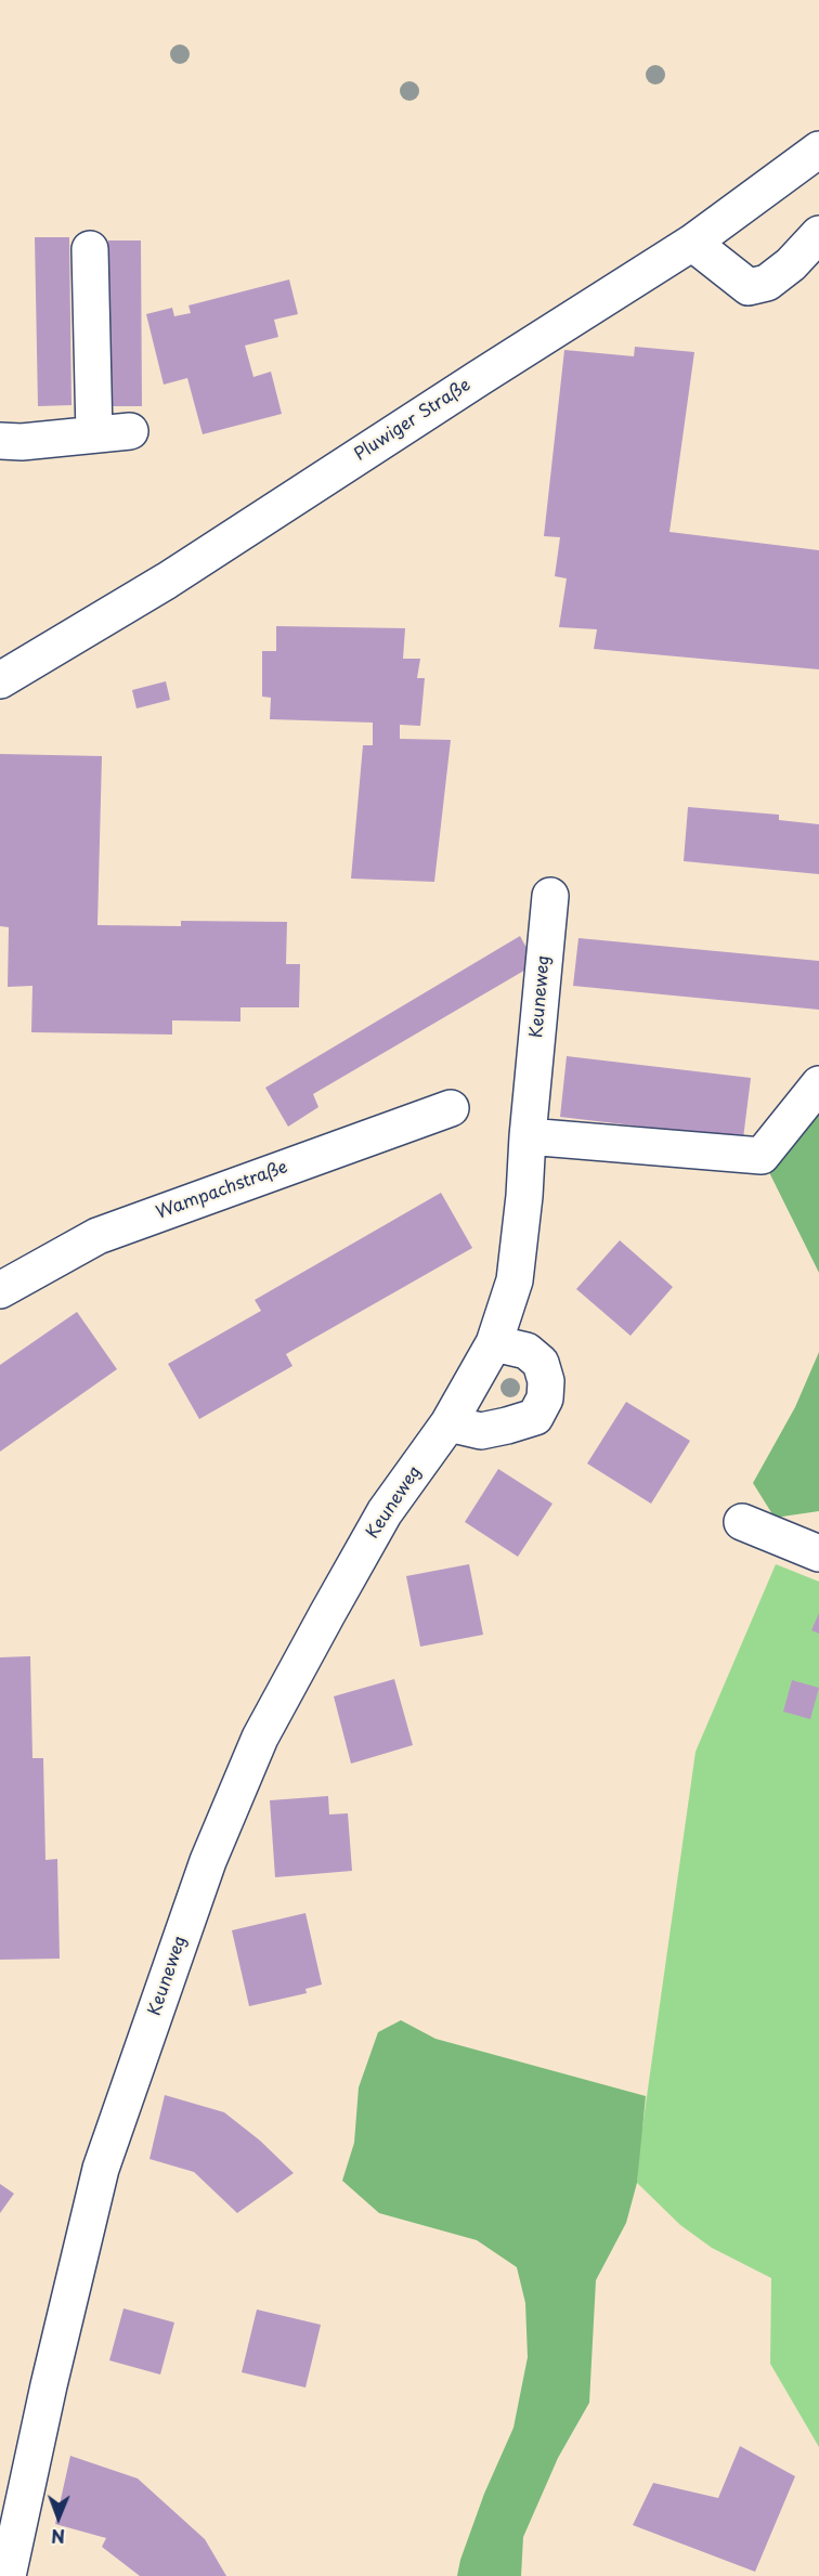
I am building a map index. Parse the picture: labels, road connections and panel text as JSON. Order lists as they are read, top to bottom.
{
  "streets": {
    "street": ["Pluwiger Straße", "Keuneweg", "Wampachstraße"]
  },
  "north": "bottom"
}
